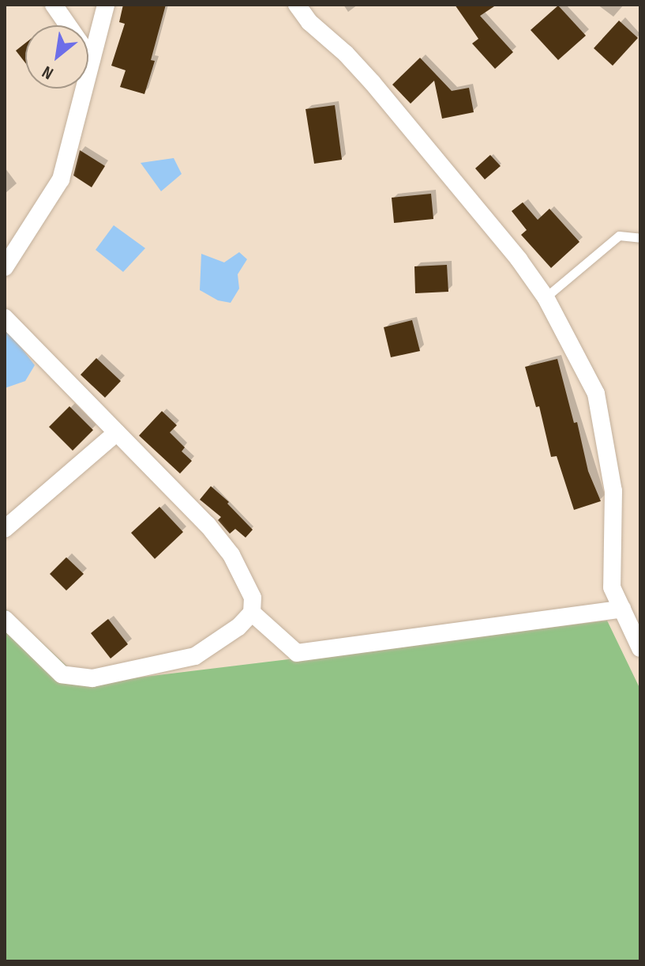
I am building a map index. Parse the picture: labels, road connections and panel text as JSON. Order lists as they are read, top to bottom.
{
  "north": "bottom left"
}
